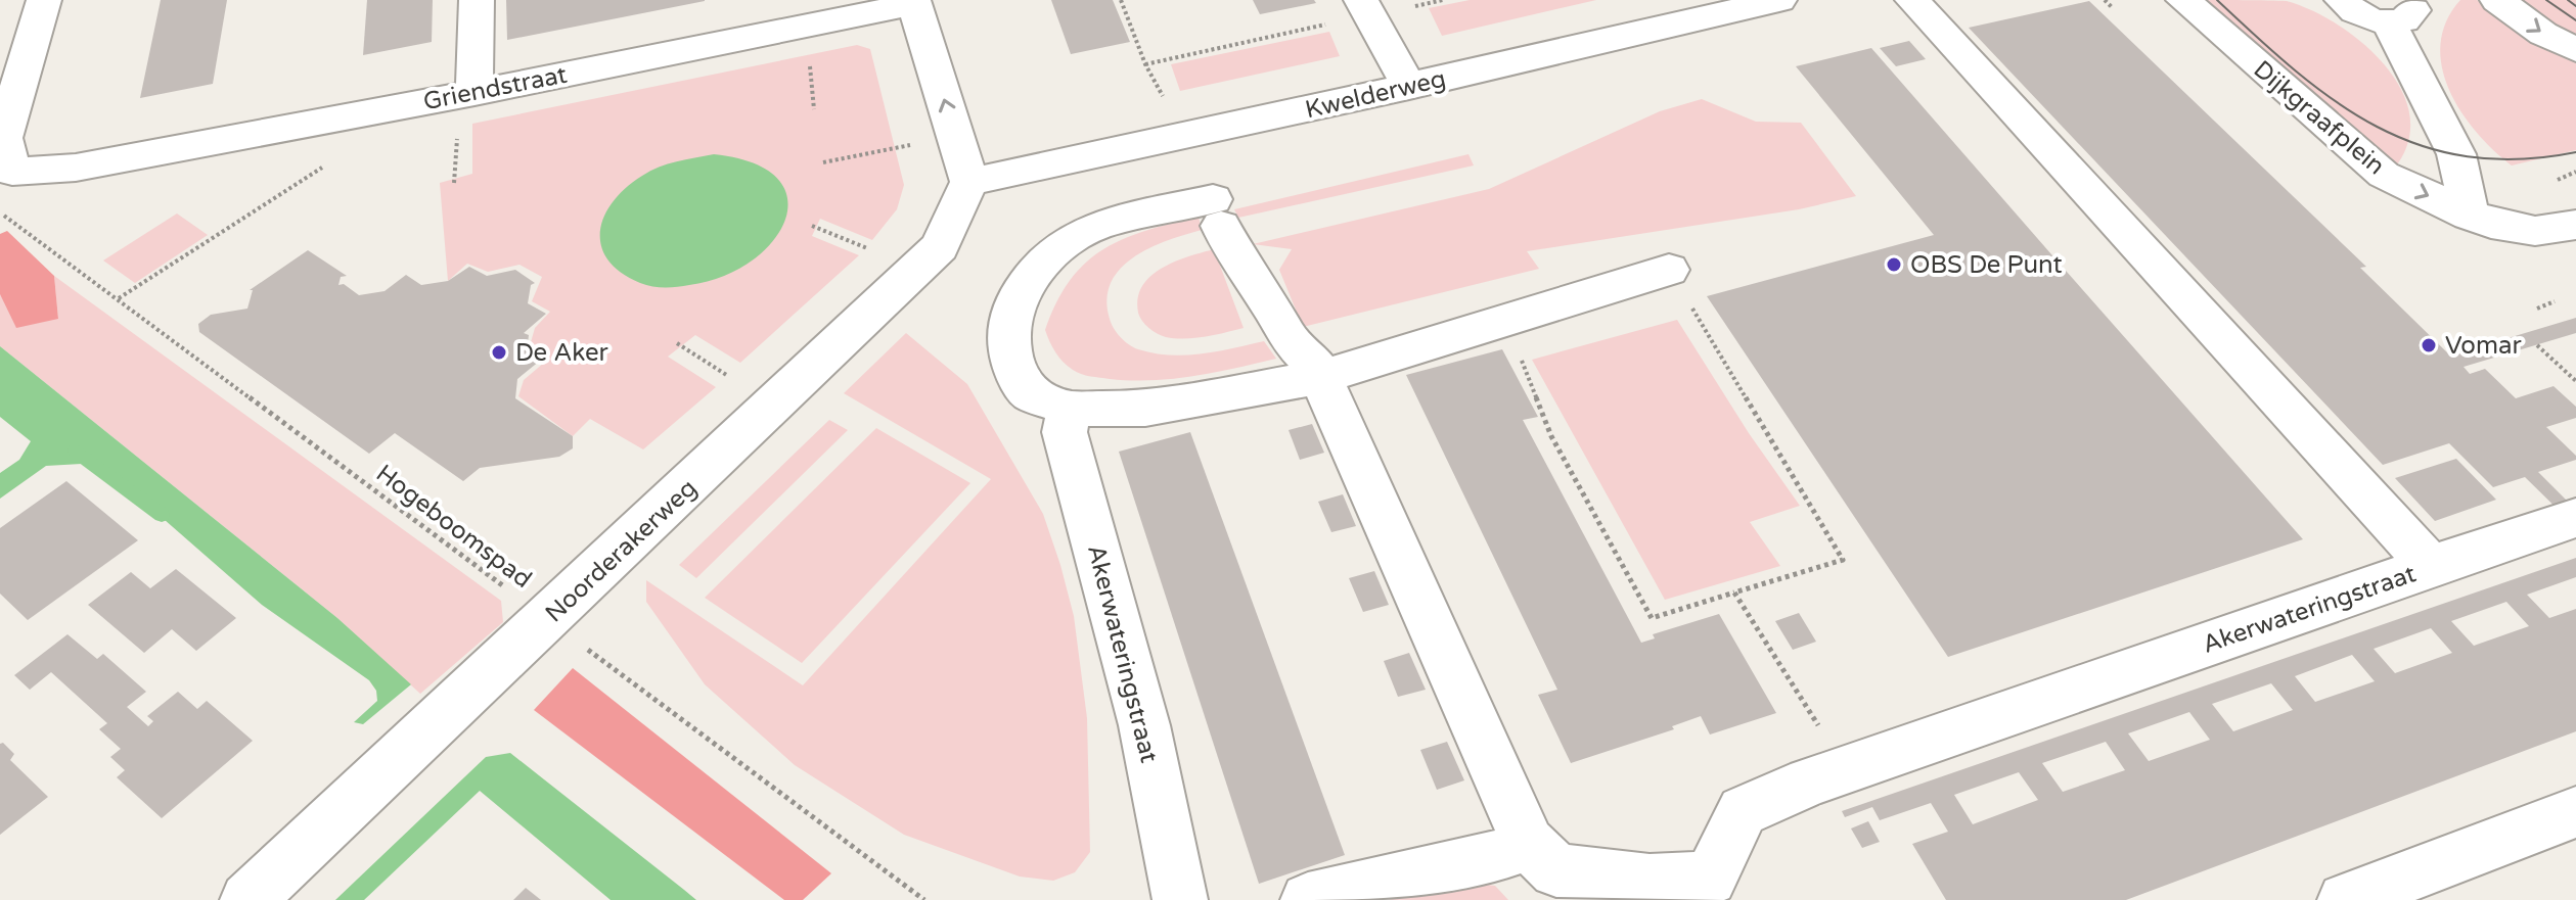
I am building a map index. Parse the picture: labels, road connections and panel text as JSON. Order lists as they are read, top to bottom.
{
  "streets": {
    "street": [
      "Griendstraat",
      "Kwelderweg",
      "Dijkgraafplein",
      "Noorderakerweg",
      "Akerwateringstraat"
    ],
    "path": ["Hogeboomspad"]
  },
  "crossings": [
    ["Kwelderweg", "Noorderakerweg"],
    ["Hogeboomspad", "Noorderakerweg"]
  ],
  "one_way": ["Dijkgraafplein"],
  "places": ["OBS De Punt", "Vomar", "De Aker"]
}
